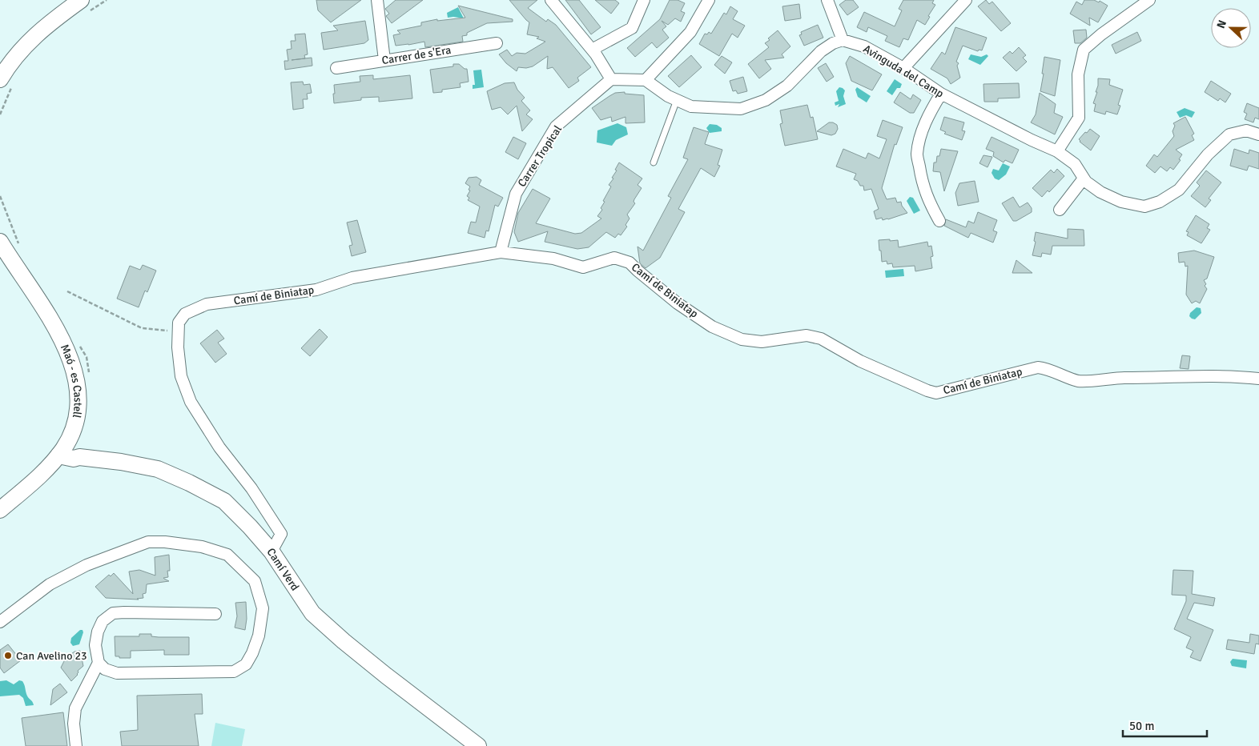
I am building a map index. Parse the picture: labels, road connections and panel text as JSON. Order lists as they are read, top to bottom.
{
  "streets": {
    "street": [
      "Carrer de s'Era",
      "Avinguda del Camp",
      "Carrer Tropical",
      "Camí de Biniatap",
      "Maó - es Castell",
      "Camí Verd"
    ]
  },
  "crossings": [
    ["Carrer Tropical", "Camí de Biniatap"],
    ["Camí de Biniatap", "Camí Verd"],
    ["Maó - es Castell", "Camí Verd"]
  ],
  "places": ["Can Avelino 23"],
  "scale_bar": "50 m",
  "north": "left"
}
